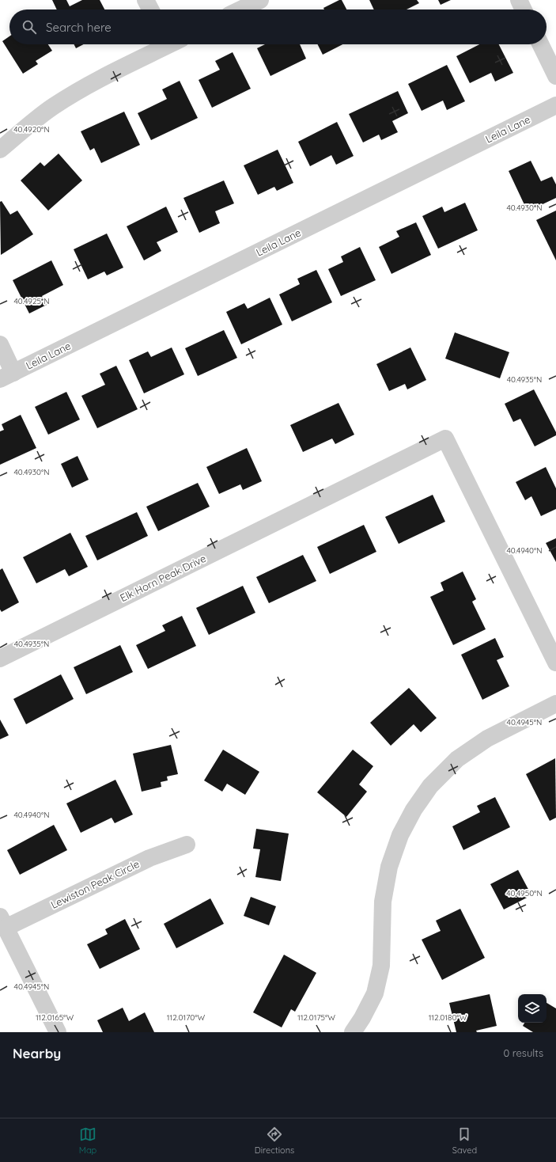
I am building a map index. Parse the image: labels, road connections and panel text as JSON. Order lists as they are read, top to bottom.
{
  "streets": {
    "street": ["Leila Lane", "Elk Horn Peak Drive", "Lewiston Peak Circle"]
  },
  "page": {
    "search": "Search here",
    "heading": ["Nearby", "0 results"],
    "nav": ["Map", "Directions", "Saved"]
  },
  "coordinates": [
    "40.4920°N",
    "40.4930°N",
    "40.4925°N",
    "40.4935°N",
    "40.4940°N",
    "40.4945°N",
    "40.4950°N",
    "112.0165°W",
    "112.0170°W",
    "112.0175°W",
    "112.0180°W"
  ]
}
